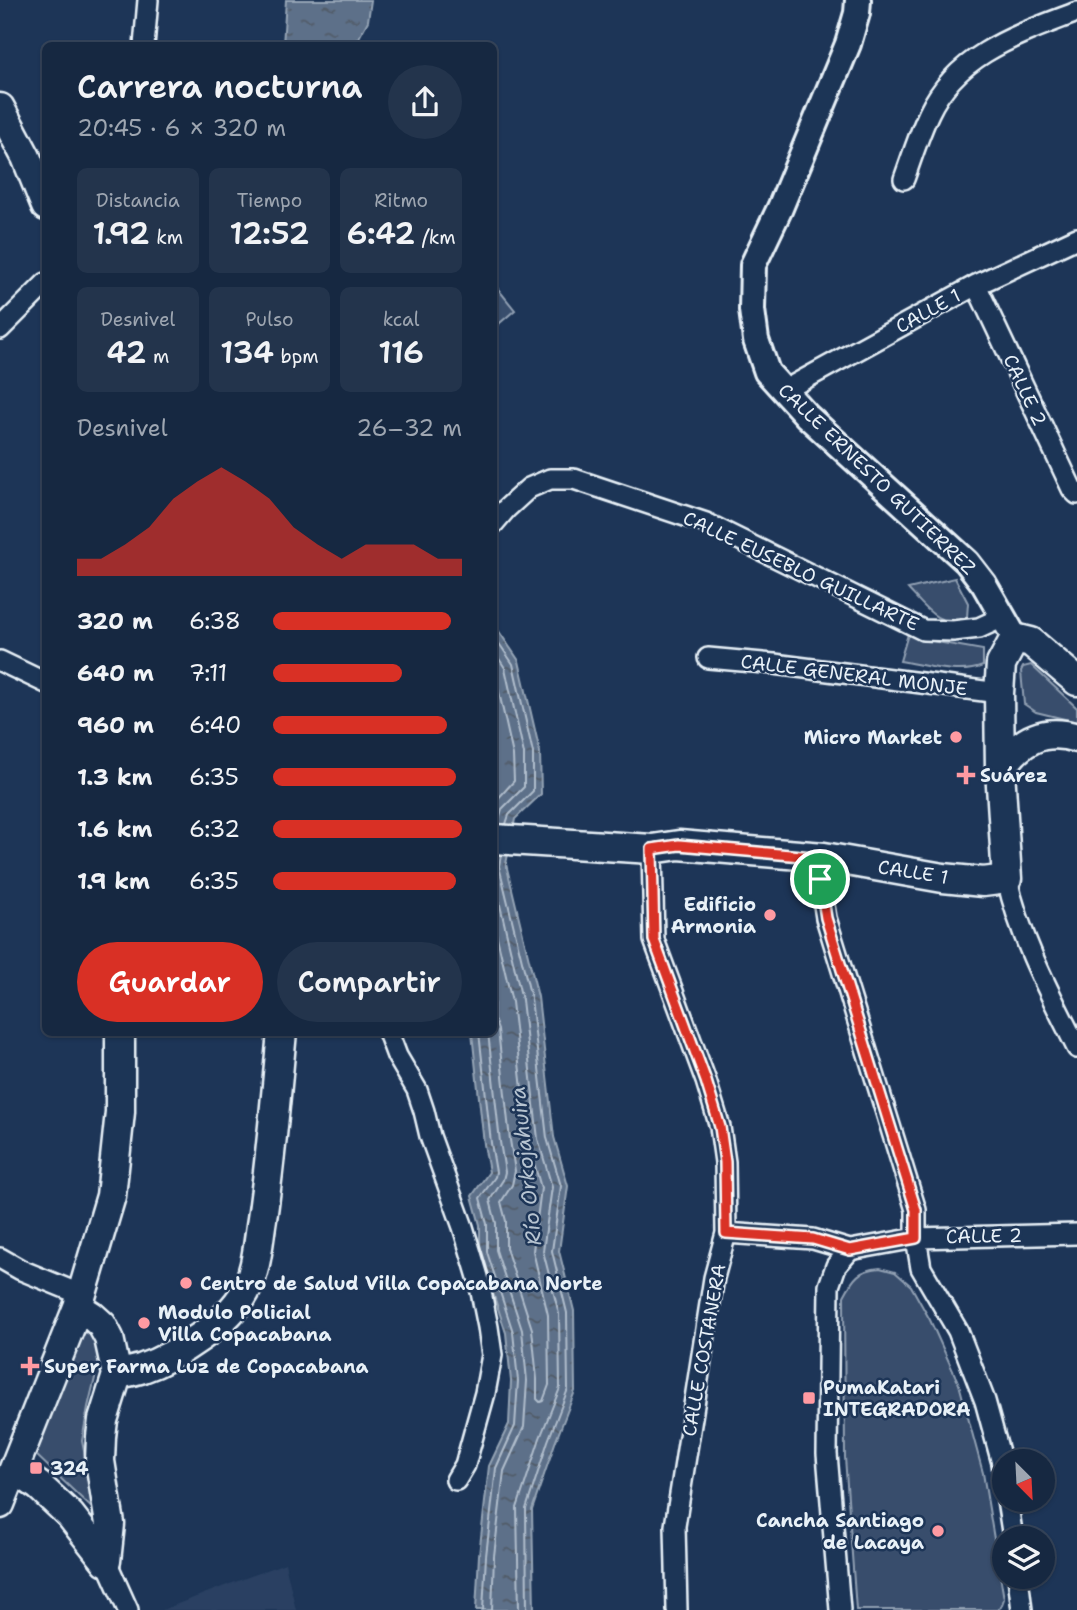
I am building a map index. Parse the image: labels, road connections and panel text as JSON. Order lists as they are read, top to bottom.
{
  "streets": {
    "main road": ["CALLE 1"],
    "street": [
      "CALLE 2",
      "CALLE ERNESTO GUTIERREZ",
      "CALLE EUSEBLO GUILLARTE",
      "CALLE GENERAL MONJE",
      "CALLE COSTANERA"
    ]
  },
  "crossings": [
    ["CALLE 1", "CALLE 2"],
    ["CALLE 1", "CALLE ERNESTO GUTIERREZ"],
    ["CALLE 1", "CALLE COSTANERA"],
    ["CALLE 2", "CALLE COSTANERA"],
    ["CALLE ERNESTO GUTIERREZ", "CALLE EUSEBLO GUILLARTE"]
  ],
  "water": ["Río Orkojahuira"],
  "places": {
    "other": [
      "Micro Market",
      "Edificio Armonia",
      "Centro de Salud Villa Copacabana Norte",
      "Modulo Policial Villa Copacabana",
      "Cancha Santiago de Lacaya"
    ],
    "health": ["Suárez", "Super Farma Luz de Copacabana"],
    "transit": ["PumaKatari INTEGRADORA", "324"]
  },
  "north": "bottom right",
  "page": {
    "heading": ["Carrera nocturna", "20:45 · 6 × 320 m"],
    "stats": [
      ["Distancia", "1.92 km"],
      ["Tiempo", "12:52"],
      ["Ritmo", "6:42 /km"],
      ["Desnivel", "42 m"],
      ["Pulso", "134 bpm"],
      ["kcal", "116"]
    ],
    "chart": ["Desnivel", "26–32 m"],
    "list": [
      {
        "name": "320 m",
        "note": "6:38"
      },
      {
        "name": "640 m",
        "note": "7:11"
      },
      {
        "name": "960 m",
        "note": "6:40"
      },
      {
        "name": "1.3 km",
        "note": "6:35"
      },
      {
        "name": "1.6 km",
        "note": "6:32"
      },
      {
        "name": "1.9 km",
        "note": "6:35"
      }
    ],
    "buttons": ["Guardar", "Compartir"]
  }
}
